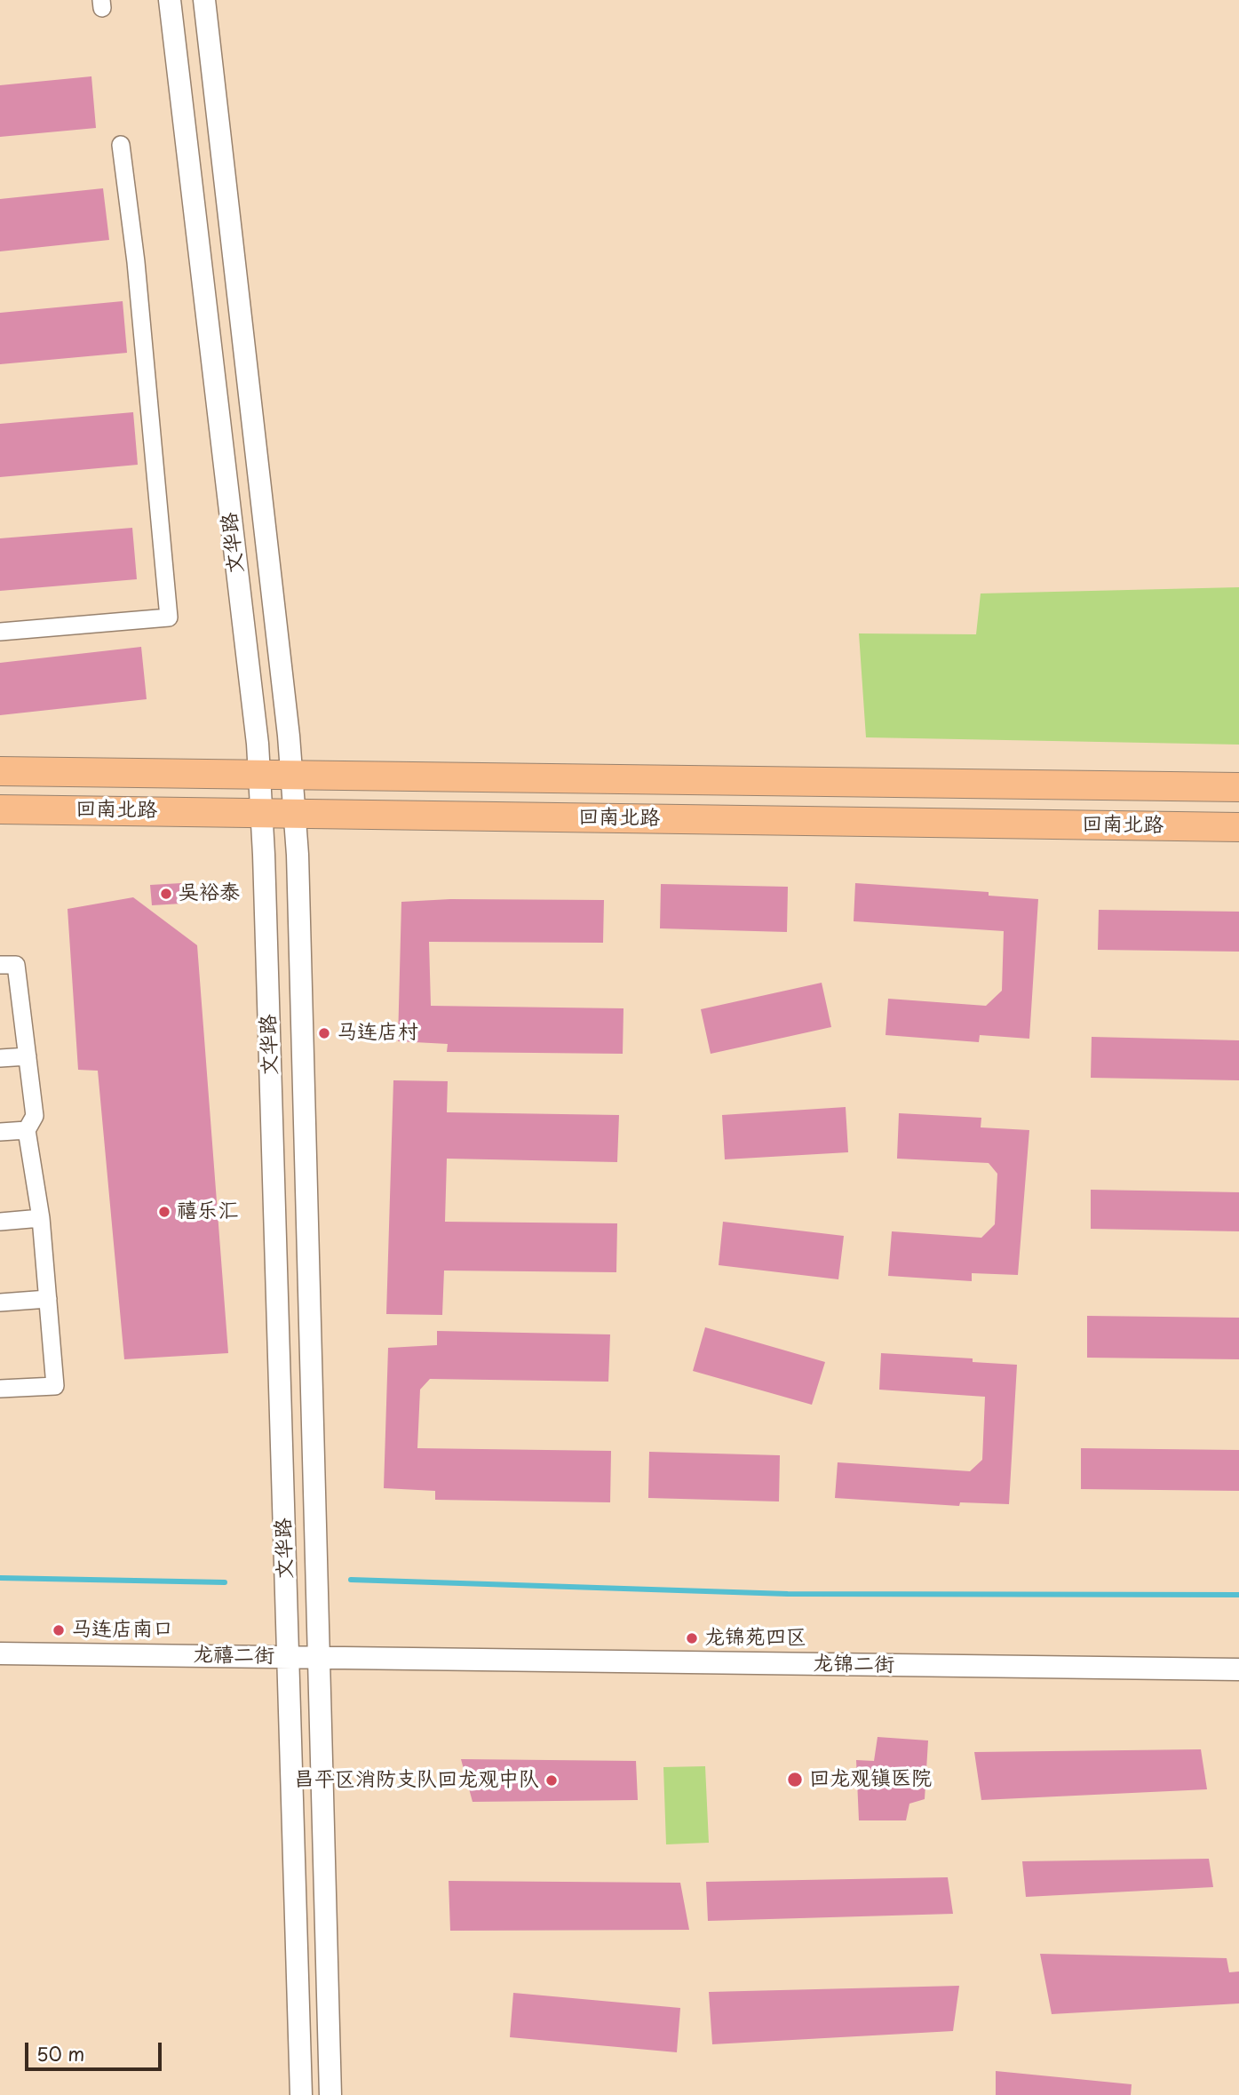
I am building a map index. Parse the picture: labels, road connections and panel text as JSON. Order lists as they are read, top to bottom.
{
  "streets": {
    "main road": ["回南北路"],
    "street": ["文华路", "龙禧二街", "龙锦二街"]
  },
  "crossings": [
    ["文华路", "回南北路"],
    ["文华路", "龙禧二街"],
    ["文华路", "龙锦二街"],
    ["龙禧二街", "龙锦二街"]
  ],
  "places": [
    "吴裕泰",
    "马连店村",
    "禧乐汇",
    "马连店南口",
    "龙锦苑四区",
    "回龙观镇医院",
    "昌平区消防支队回龙观中队"
  ],
  "scale_bar": "50 m"
}
